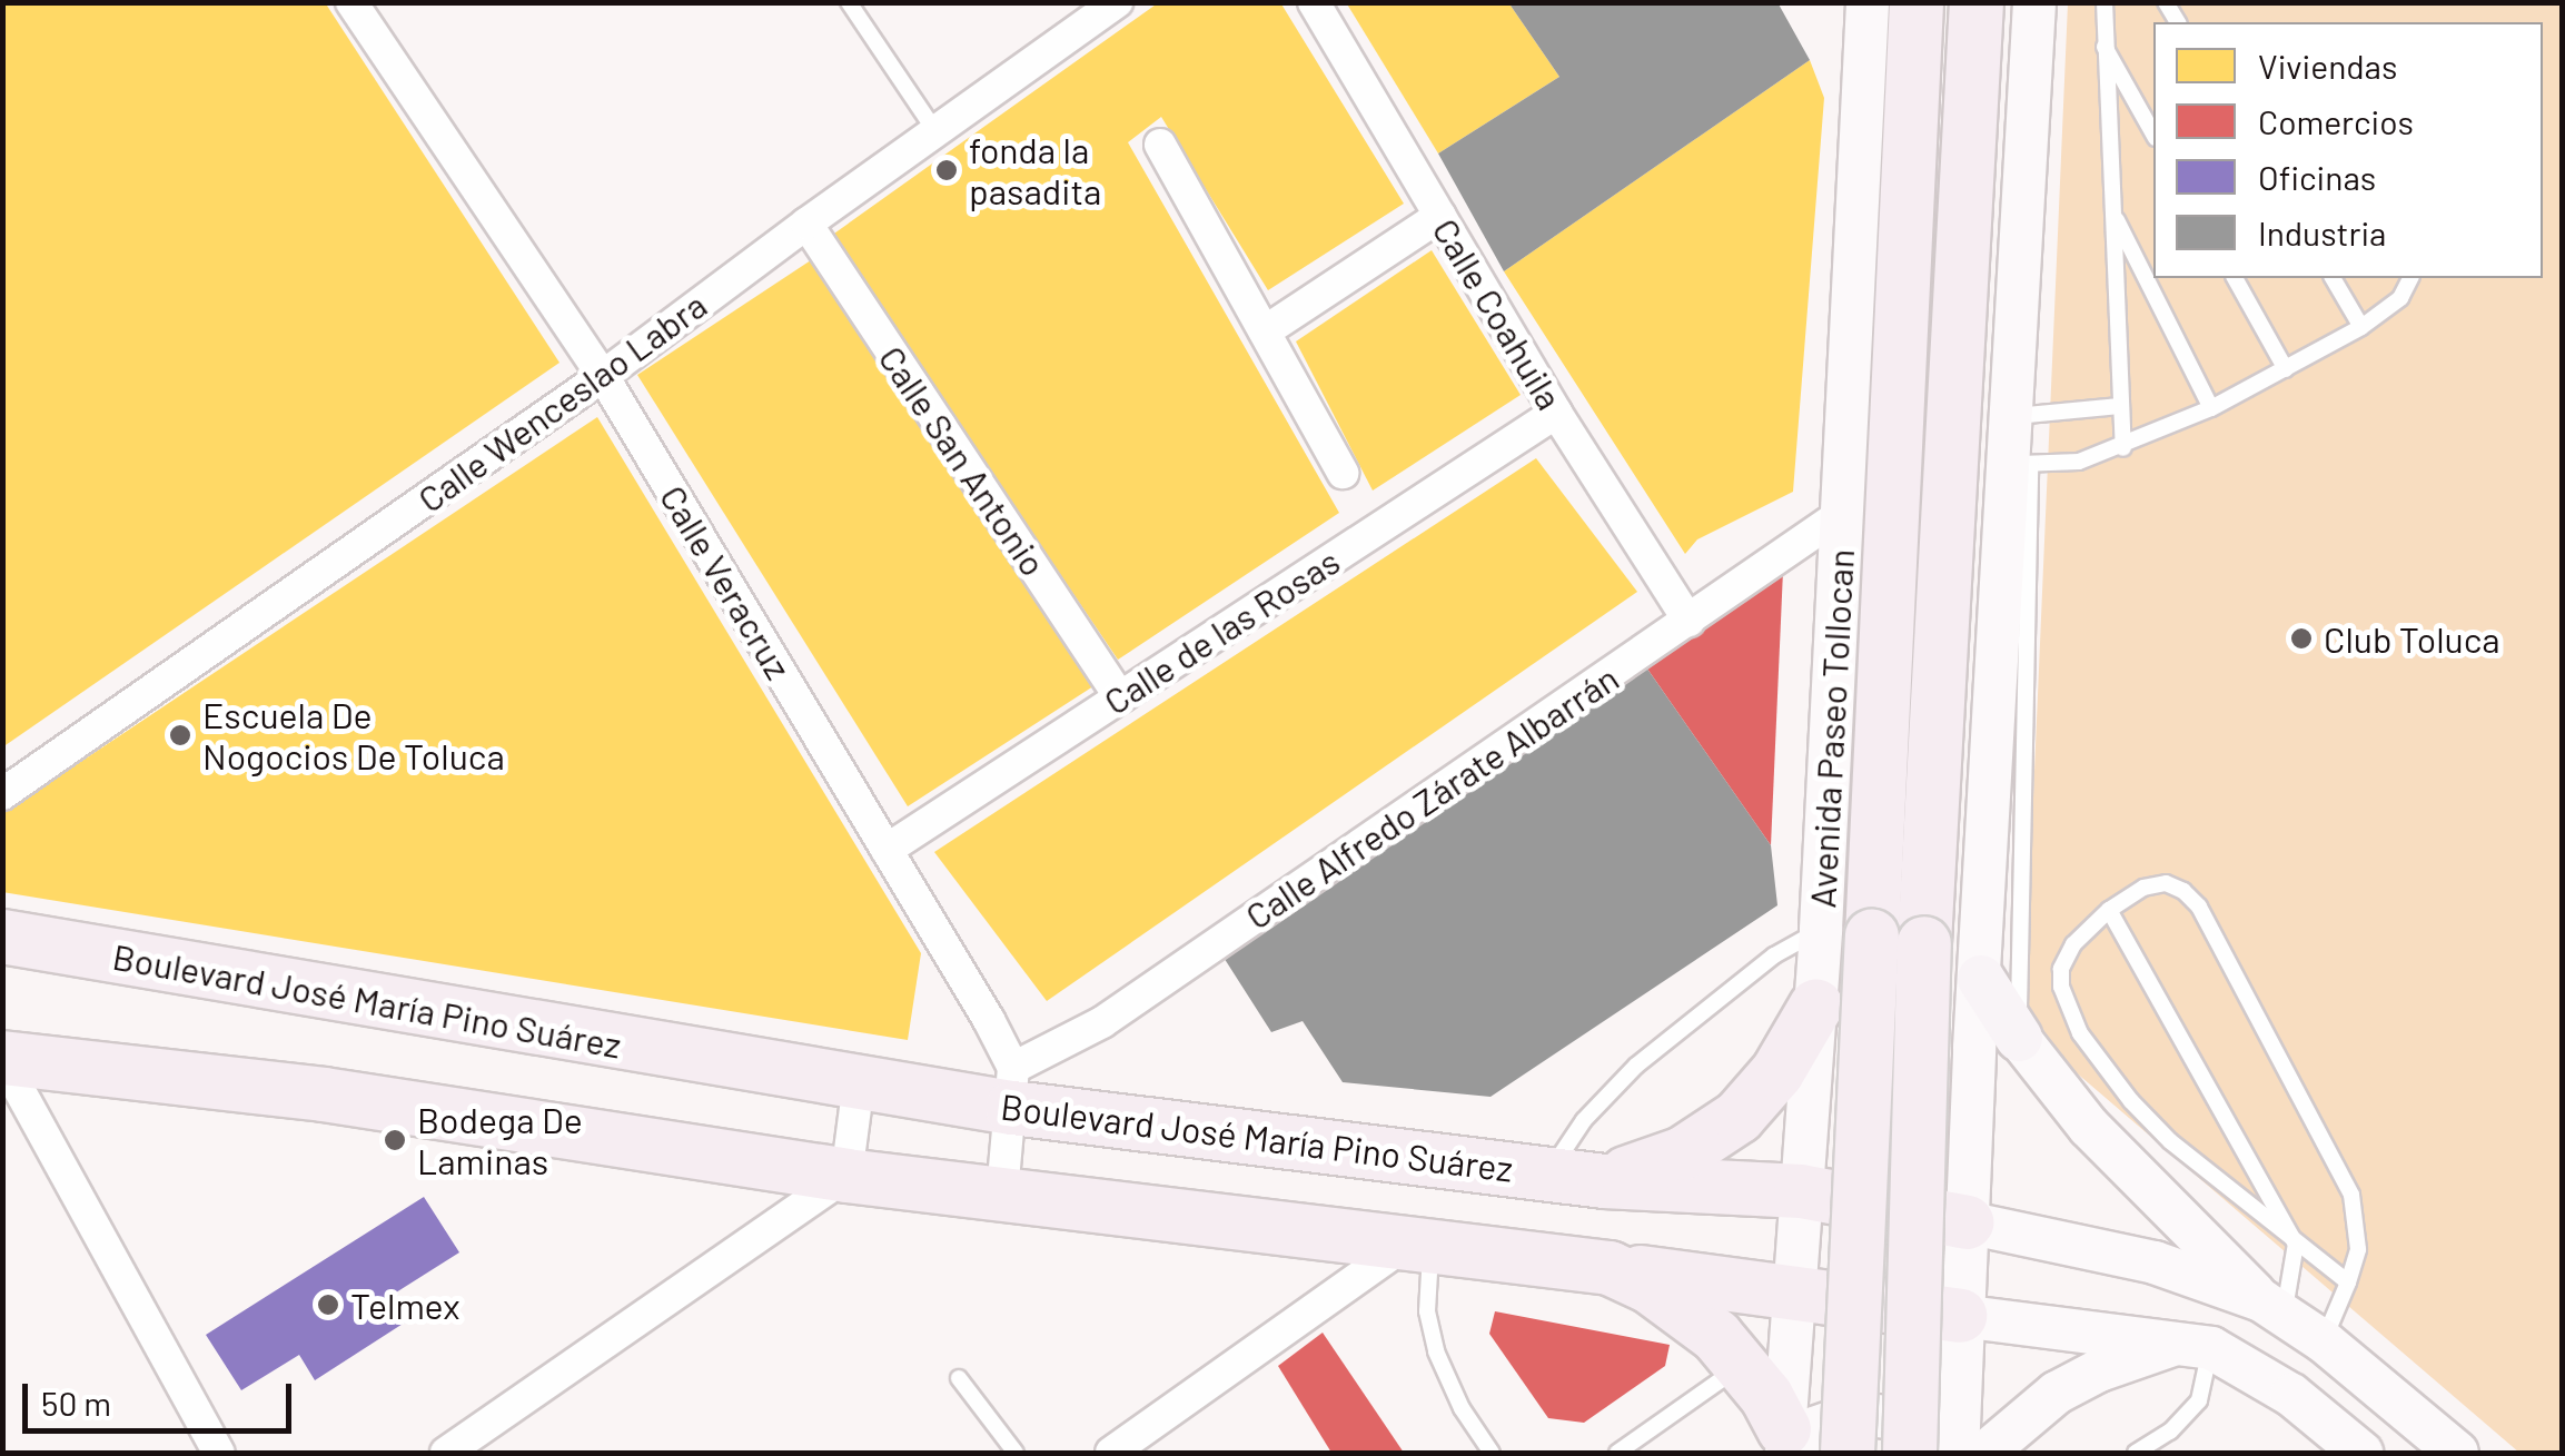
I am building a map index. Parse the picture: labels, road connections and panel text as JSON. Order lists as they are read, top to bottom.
{
  "streets": {
    "highway": ["Avenida Paseo Tollocan", "Boulevard José María Pino Suárez"],
    "street": [
      "Calle Coahuila",
      "Calle Wenceslao Labra",
      "Calle San Antonio",
      "Calle Veracruz",
      "Calle de las Rosas",
      "Calle Alfredo Zárate Albarrán"
    ]
  },
  "crossings": [
    ["Calle Coahuila", "Calle de las Rosas"],
    ["Calle Coahuila", "Calle Alfredo Zárate Albarrán"],
    ["Calle Wenceslao Labra", "Calle San Antonio"],
    ["Calle Wenceslao Labra", "Calle Veracruz"],
    ["Calle San Antonio", "Calle de las Rosas"],
    ["Calle Veracruz", "Calle de las Rosas"],
    ["Calle Veracruz", "Calle Alfredo Zárate Albarrán"],
    ["Calle Veracruz", "Boulevard José María Pino Suárez"],
    ["Avenida Paseo Tollocan", "Calle Alfredo Zárate Albarrán"],
    ["Avenida Paseo Tollocan", "Boulevard José María Pino Suárez"],
    ["Calle Alfredo Zárate Albarrán", "Boulevard José María Pino Suárez"]
  ],
  "places": [
    "fonda la pasadita",
    "Club Toluca",
    "Escuela De Nogocios De Toluca",
    "Bodega De Laminas",
    "Telmex"
  ],
  "legend": [
    "Viviendas",
    "Comercios",
    "Oficinas",
    "Industria"
  ],
  "scale_bar": "50 m"
}
